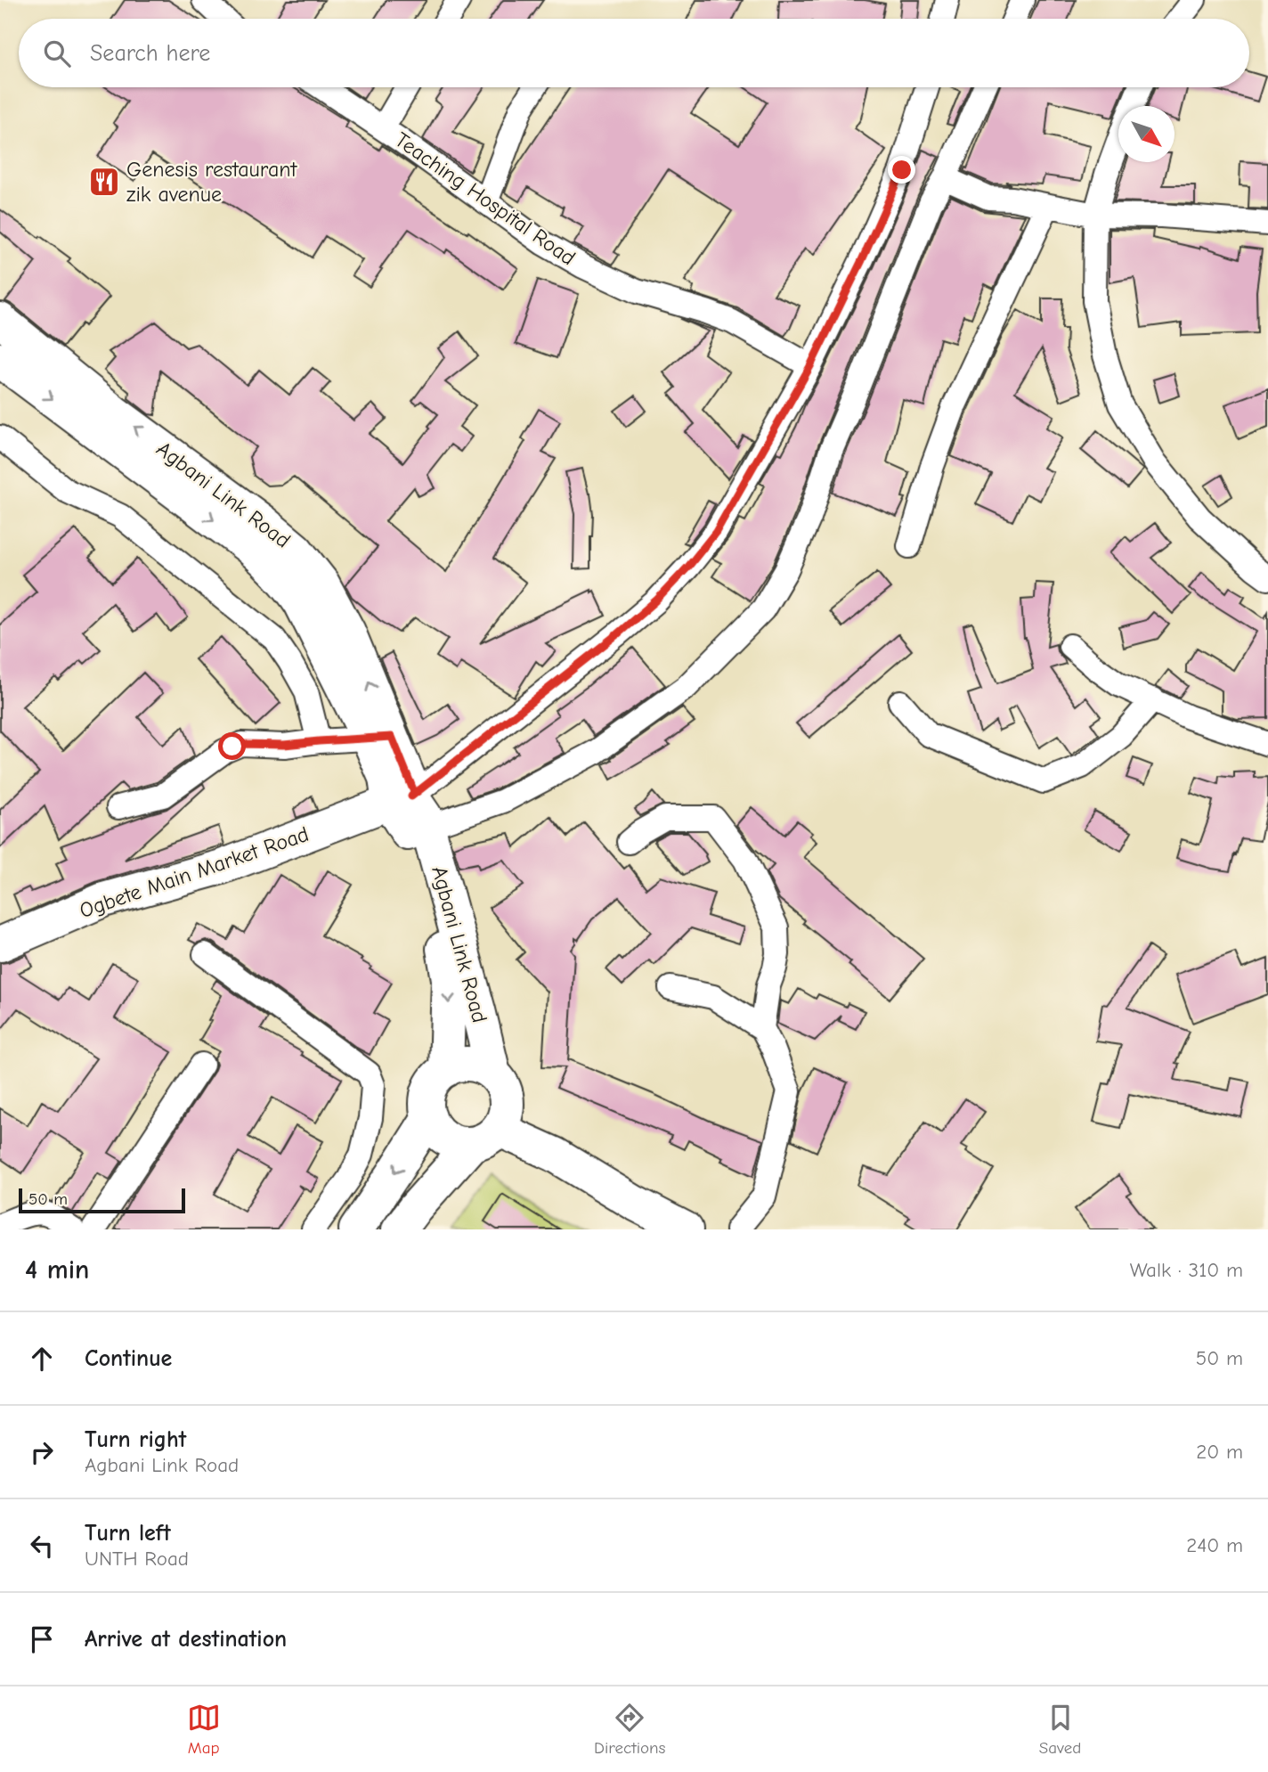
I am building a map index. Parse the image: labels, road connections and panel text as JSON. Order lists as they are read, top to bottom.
{
  "streets": {
    "main road": ["Agbani Link Road", "Ogbete Main Market Road"],
    "street": ["Teaching Hospital Road"]
  },
  "crossings": [
    ["Agbani Link Road", "Ogbete Main Market Road"]
  ],
  "places": {
    "restaurant": ["Genesis restaurant zik avenue"]
  },
  "scale_bar": "50 m",
  "north": "bottom right",
  "page": {
    "search": "Search here",
    "scale": "50 m",
    "heading": ["4 min", "Walk · 310 m"],
    "list": [
      ["Continue", "50 m"],
      ["Turn right", "Agbani Link Road", "20 m"],
      ["Turn left", "UNTH Road", "240 m"],
      "Arrive at destination"
    ],
    "nav": ["Map", "Directions", "Saved"]
  }
}
